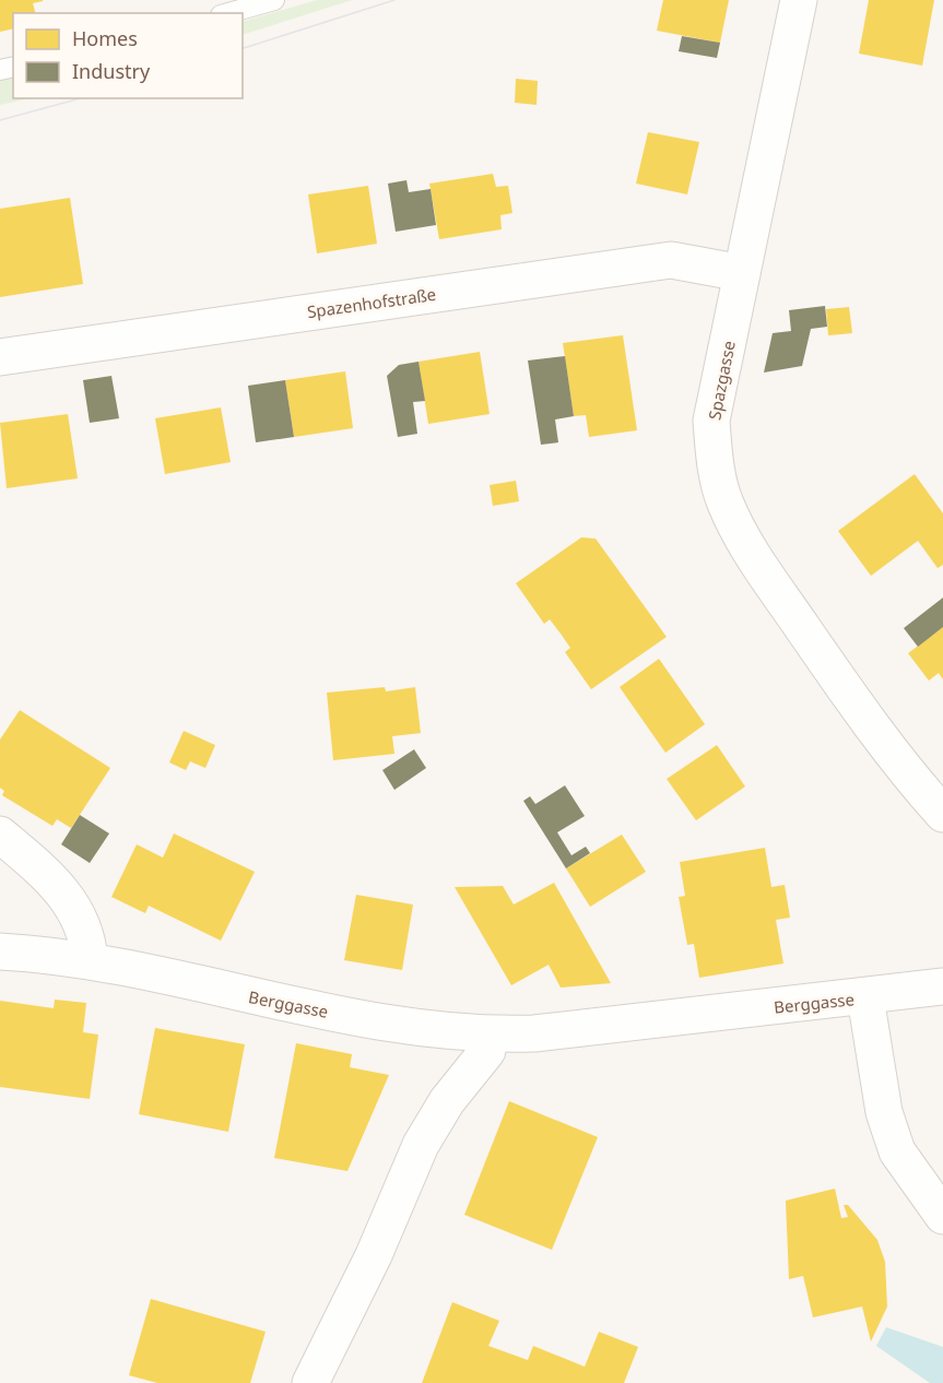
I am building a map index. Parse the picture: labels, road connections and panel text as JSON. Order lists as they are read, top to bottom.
{
  "streets": {
    "street": ["Spazenhofstraße", "Spazgasse", "Berggasse"]
  },
  "crossings": [
    ["Spazenhofstraße", "Spazgasse"]
  ],
  "legend": ["Homes", "Industry"]
}
